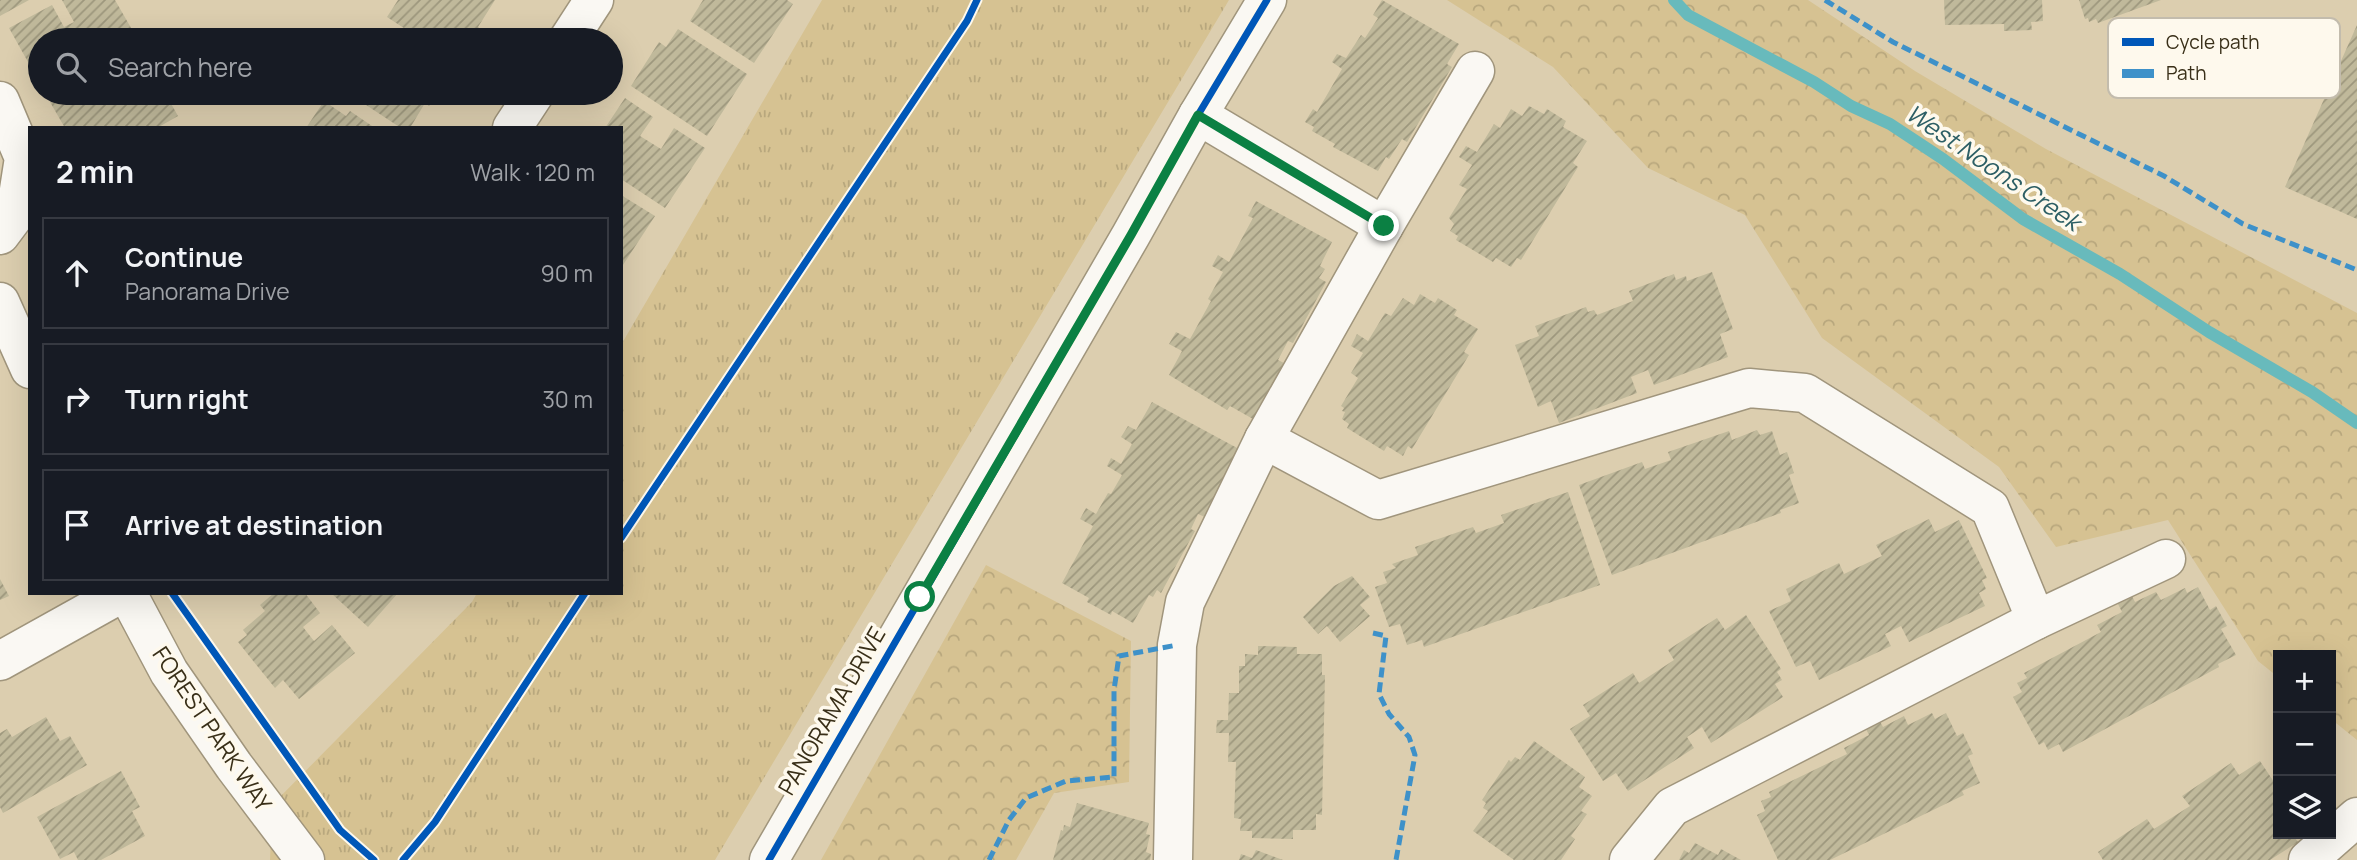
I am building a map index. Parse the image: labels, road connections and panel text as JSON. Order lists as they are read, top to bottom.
{
  "streets": {
    "street": ["PANORAMA DRIVE", "FOREST PARK WAY"]
  },
  "water": ["West Noons Creek"],
  "legend": ["Cycle path", "Path"],
  "page": {
    "search": "Search here",
    "heading": ["2 min", "Walk · 120 m"],
    "list": [
      ["Continue", "Panorama Drive", "90 m"],
      ["Turn right", "30 m"],
      "Arrive at destination"
    ],
    "map_buttons": ["+", "−"]
  }
}
